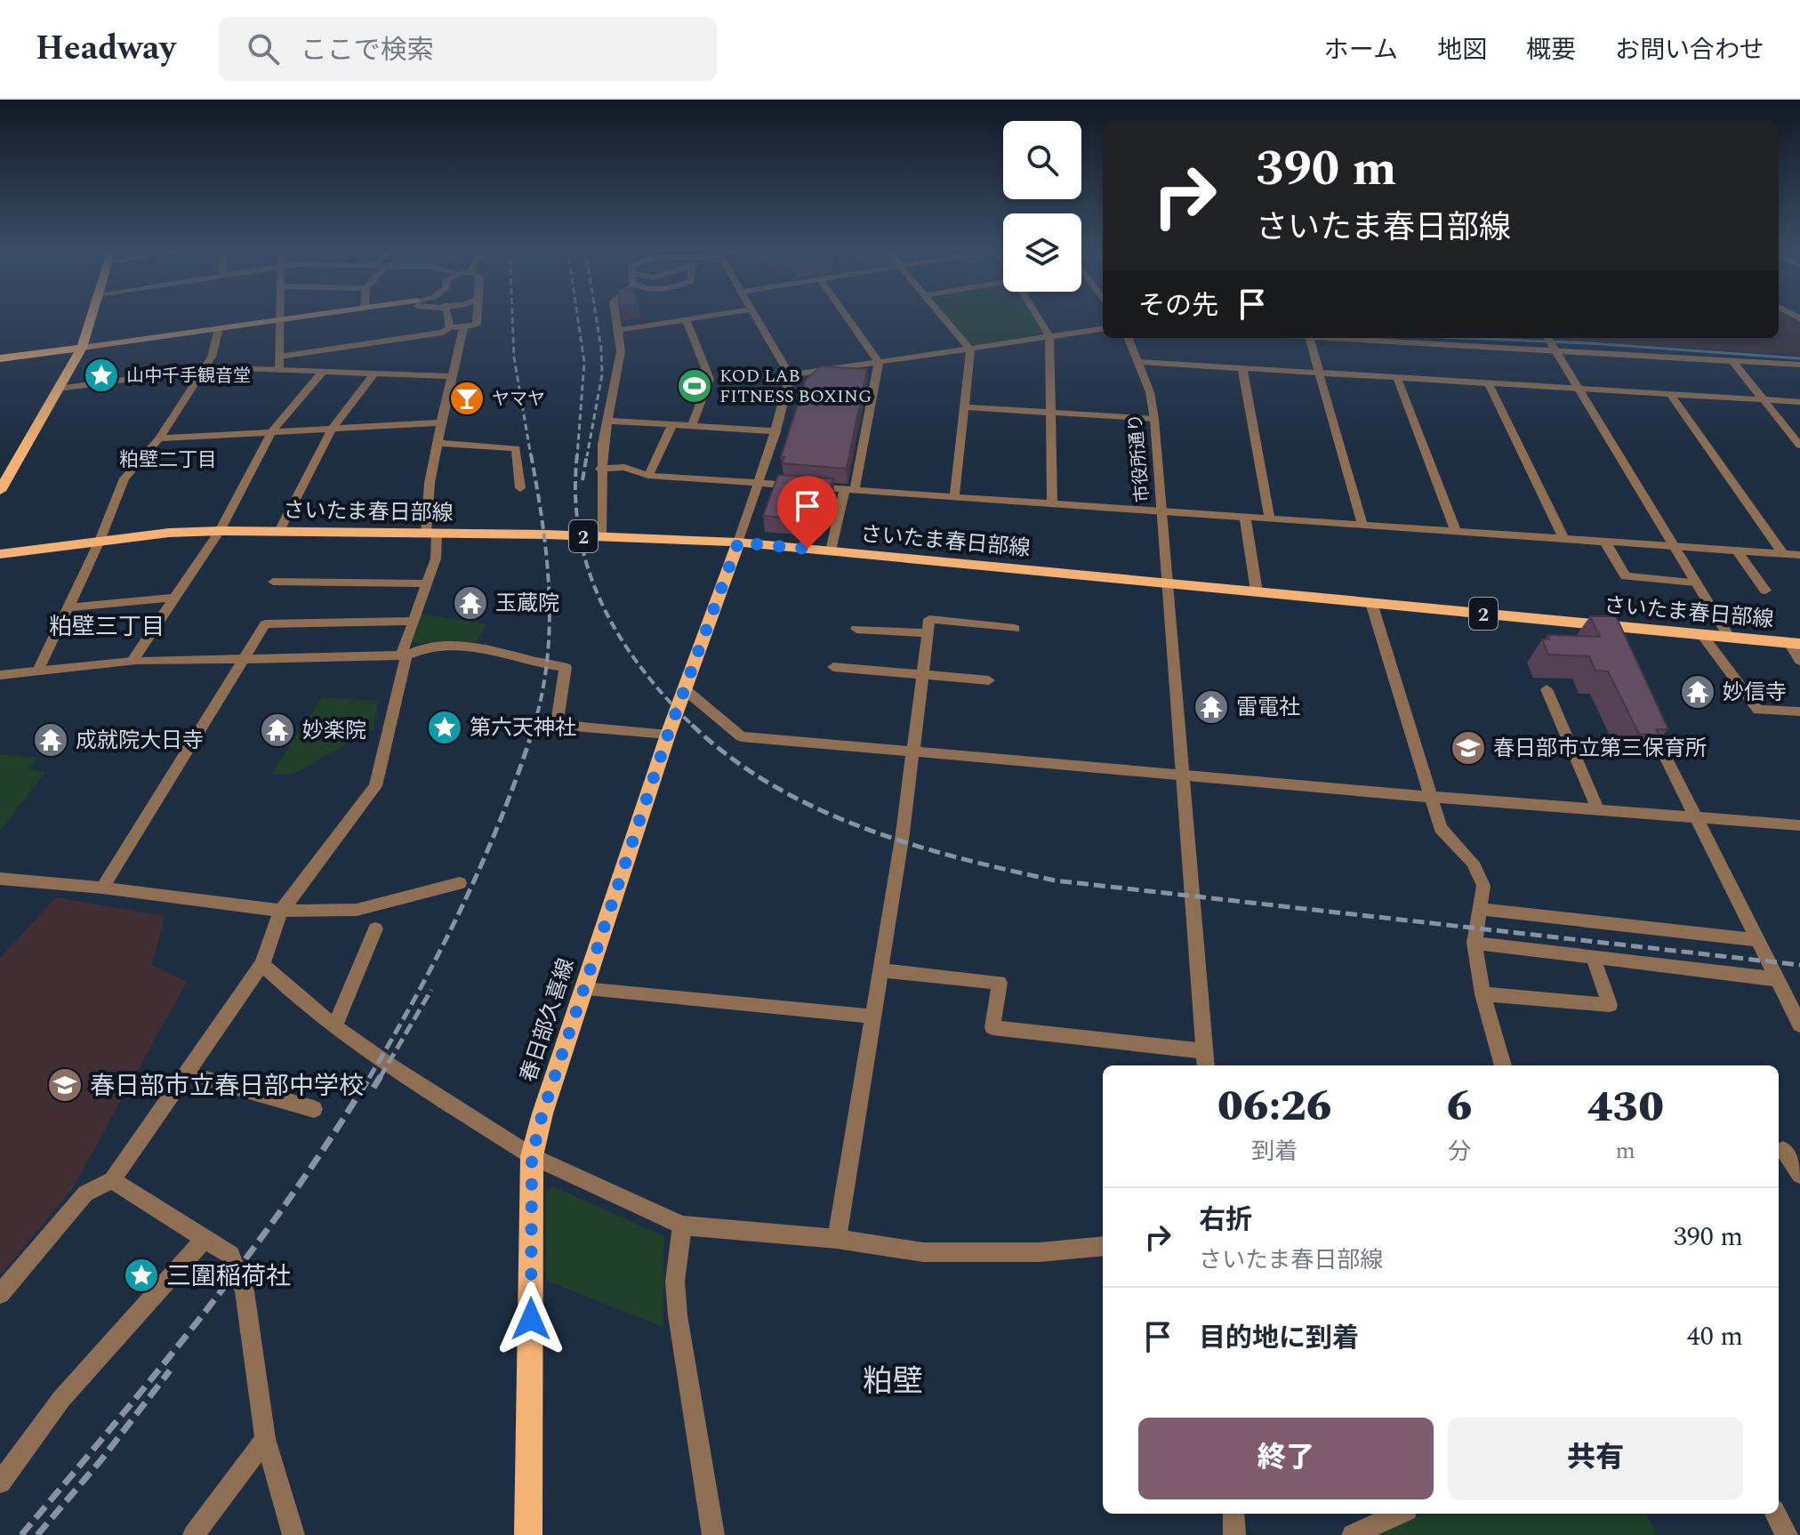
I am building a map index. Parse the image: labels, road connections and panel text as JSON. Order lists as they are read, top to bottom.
{
  "streets": {
    "main road": ["さいたま春日部線", "2", "春日部久喜線"],
    "street": ["市役所通り"]
  },
  "crossings": [
    ["市役所通り", "さいたま春日部線"],
    ["さいたま春日部線", "春日部久喜線"]
  ],
  "districts": ["粕壁二丁目", "粕壁三丁目", "粕壁"],
  "places": {
    "place": ["山中千手観音堂", "第六天神社", "三圍稲荷社"],
    "sports": ["KOD LAB FITNESS BOXING"],
    "bar": ["ヤマヤ"],
    "temple": [
      "玉蔵院",
      "妙信寺",
      "雷電社",
      "妙楽院",
      "成就院大日寺"
    ],
    "school or university": ["春日部市立第三保育所", "春日部市立春日部中学校"]
  },
  "page": {
    "header": "Headway",
    "search": "ここで検索",
    "nav": [
      "ホーム",
      "地図",
      "概要",
      "お問い合わせ"
    ],
    "turn": ["390 m", "さいたま春日部線"],
    "then": "その先",
    "eta": [
      "06:26",
      "到着",
      "6",
      "分",
      "430",
      "m"
    ],
    "list": [
      {
        "name": "右折",
        "note": "さいたま春日部線",
        "value": "390 m"
      },
      {
        "name": "目的地に到着",
        "value": "40 m"
      }
    ],
    "buttons": ["終了", "共有"]
  }
}
